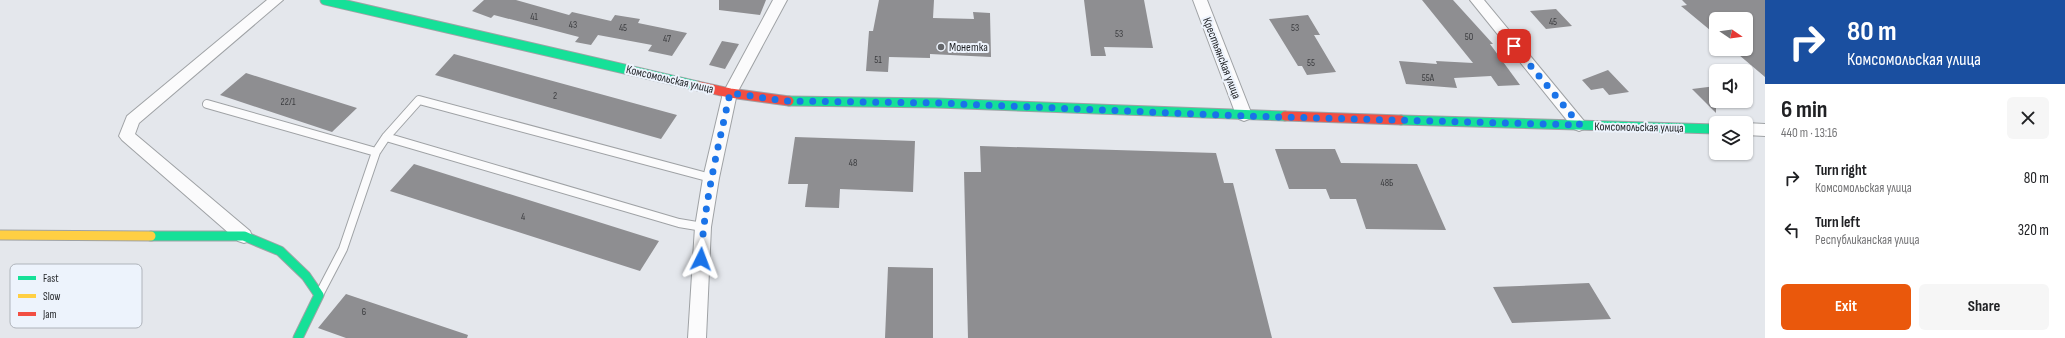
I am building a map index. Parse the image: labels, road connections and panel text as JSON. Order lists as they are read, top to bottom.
{
  "streets": {
    "street": ["Крестьянская улица", "Комсомольская улица"]
  },
  "crossings": [
    ["Крестьянская улица", "Комсомольская улица"]
  ],
  "places": ["Монетка"],
  "house_numbers": [
    "41",
    "45",
    "43",
    "45",
    "53",
    "53",
    "50",
    "47",
    "51",
    "55",
    "55А",
    "2",
    "22/1",
    "48",
    "48Б",
    "4",
    "6"
  ],
  "legend": ["Fast", "Slow", "Jam"],
  "north": "right",
  "page": {
    "turn": ["80 m", "Комсомольская улица"],
    "heading": ["6 min", "440 m · 13:16"],
    "list": [
      {
        "name": "Turn right",
        "note": "Комсомольская улица",
        "value": "80 m"
      },
      {
        "name": "Turn left",
        "note": "Республиканская улица",
        "value": "320 m"
      }
    ],
    "buttons": ["Exit", "Share"]
  }
}
